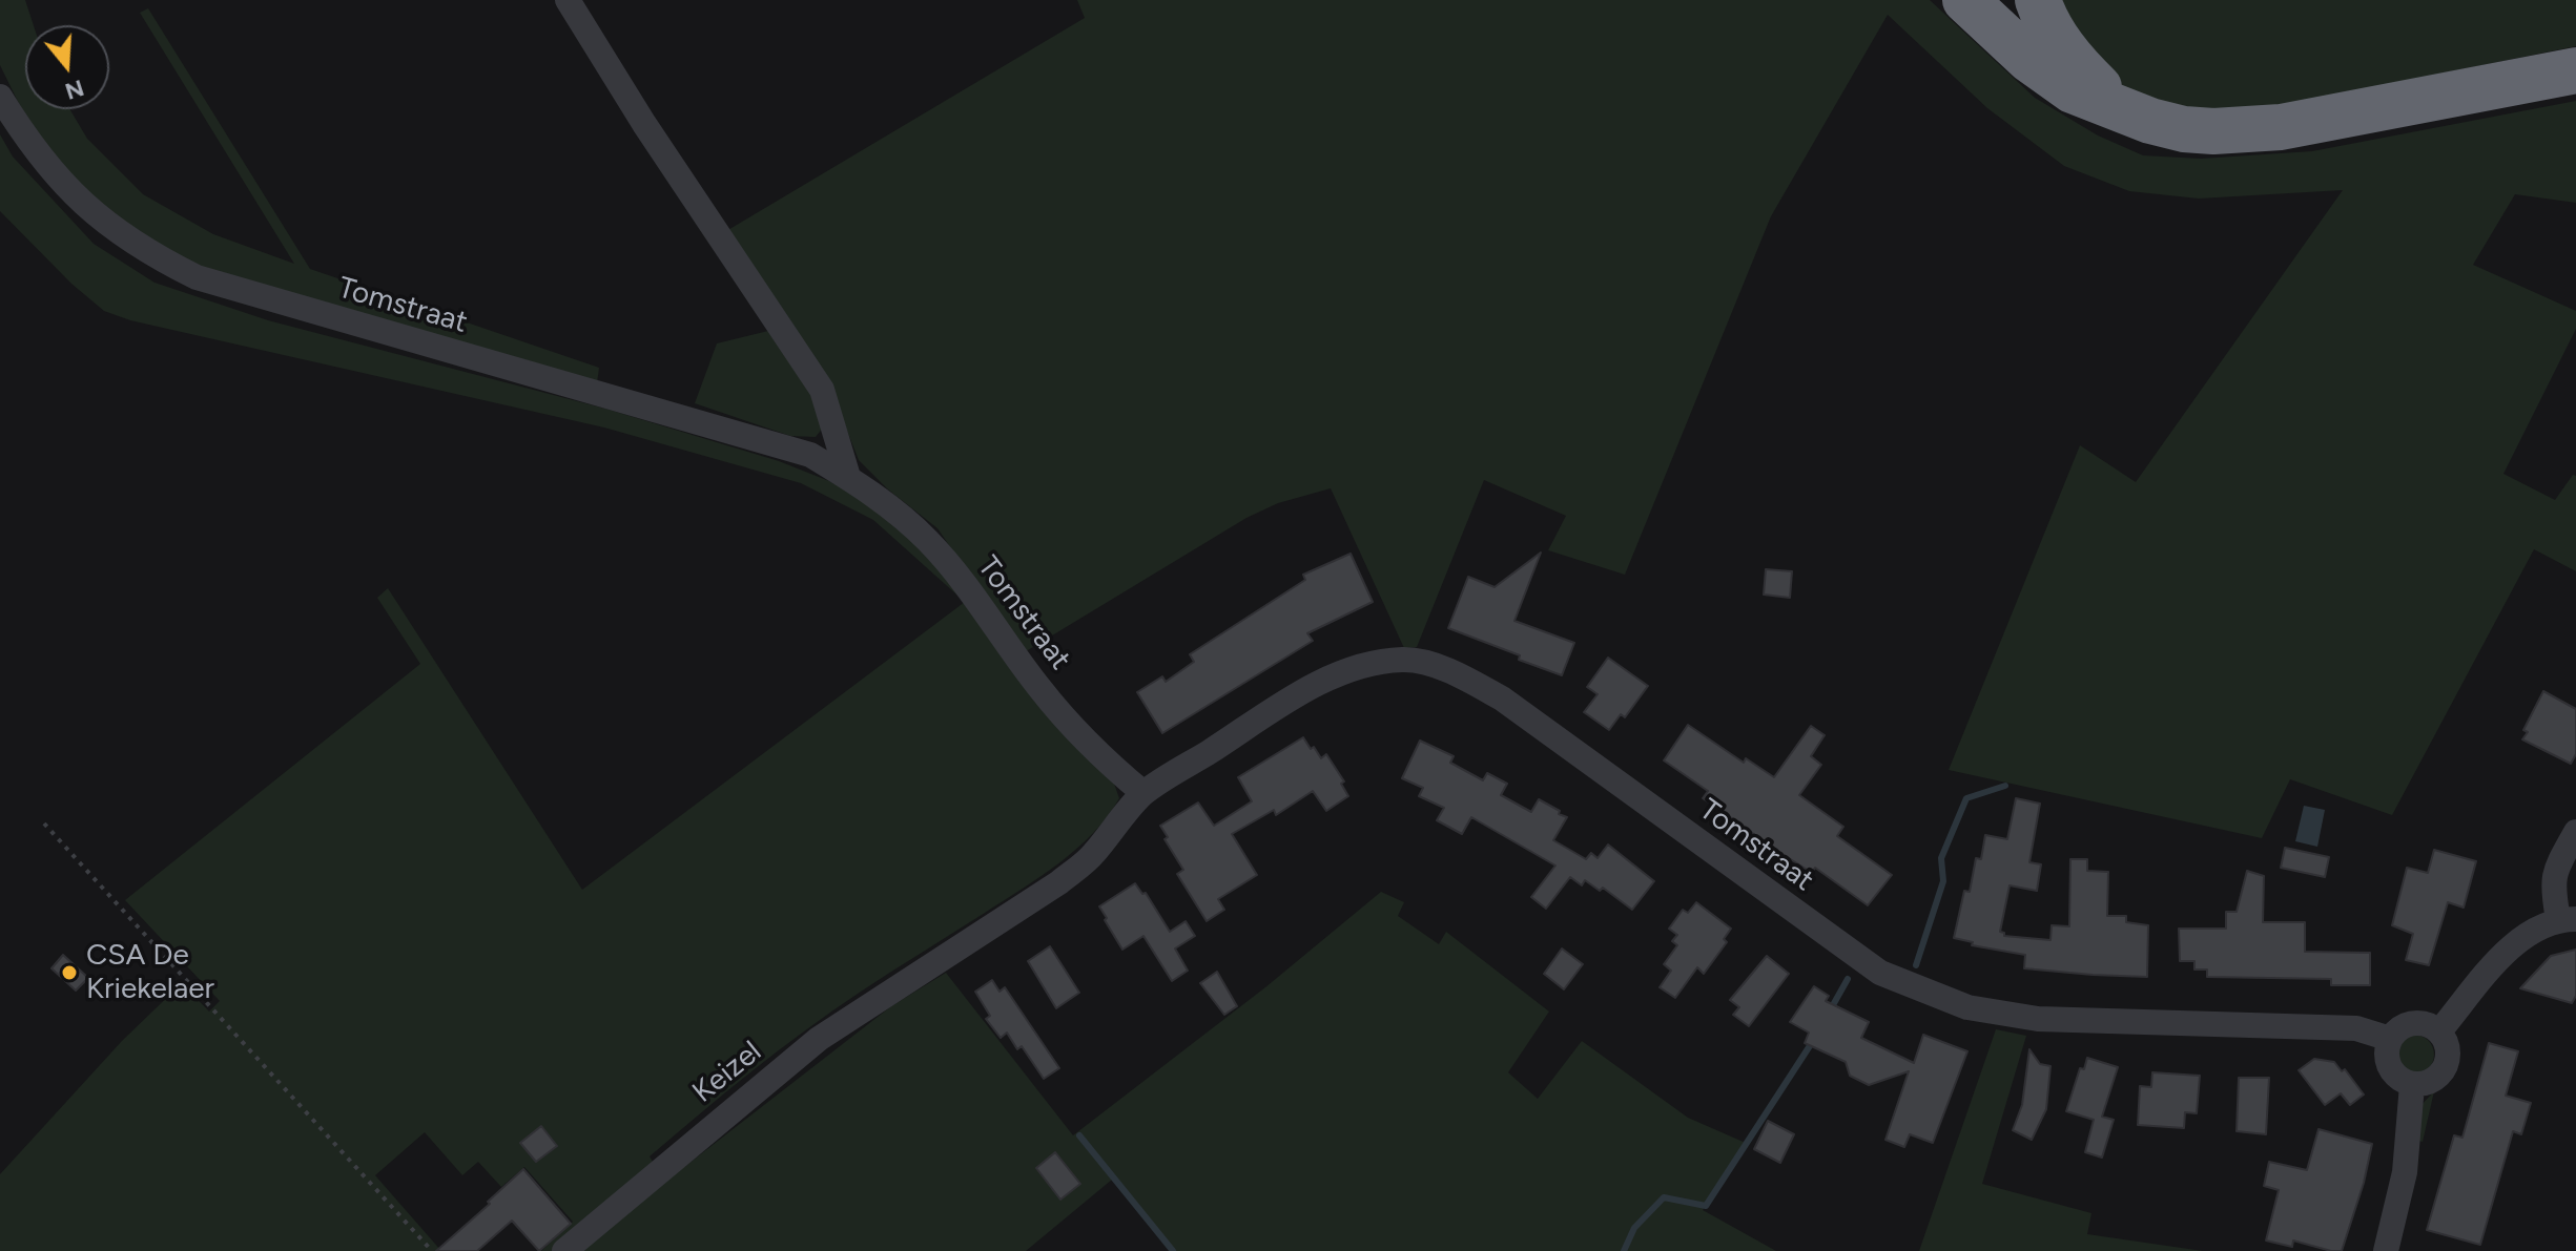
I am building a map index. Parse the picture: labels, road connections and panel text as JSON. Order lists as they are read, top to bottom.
{
  "streets": {
    "street": ["Tomstraat", "Keizel"]
  },
  "crossings": [
    ["Tomstraat", "Keizel"]
  ],
  "places": ["CSA De Kriekelaer"],
  "north": "bottom"
}
